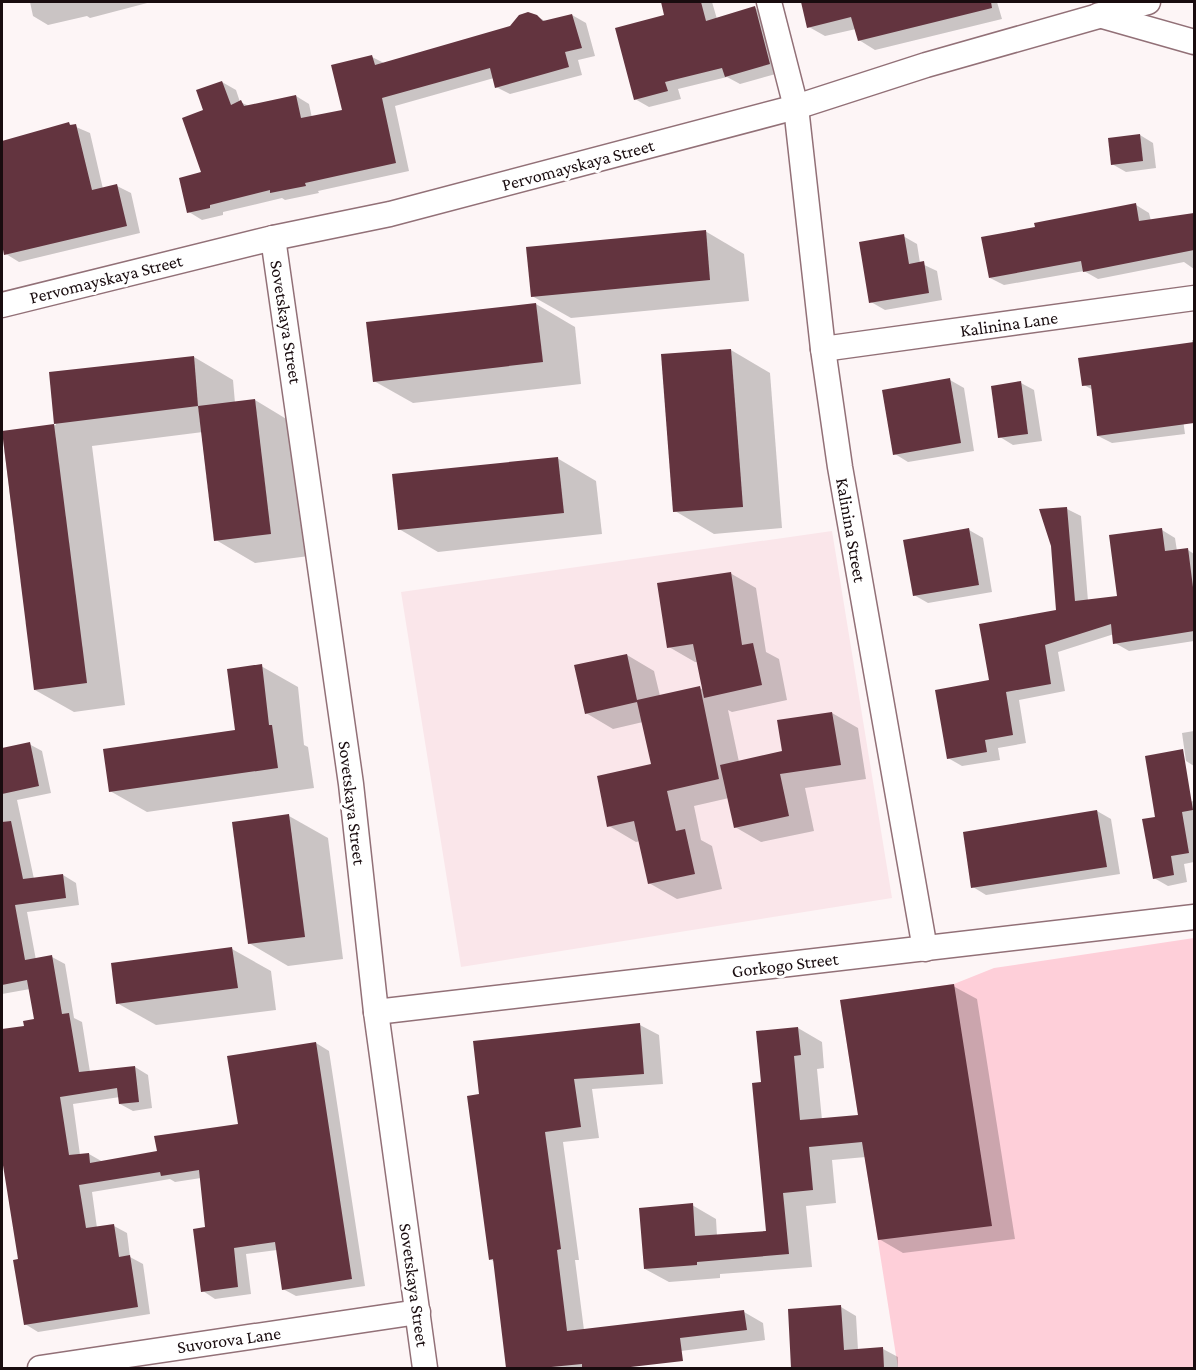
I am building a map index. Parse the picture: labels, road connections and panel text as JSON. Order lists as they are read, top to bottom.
{
  "streets": {
    "street": [
      "Pervomayskaya Street",
      "Sovetskaya Street",
      "Kalinina Lane",
      "Kalinina Street",
      "Gorkogo Street",
      "Suvorova Lane"
    ]
  },
  "crossings": [
    ["Pervomayskaya Street", "Sovetskaya Street"],
    ["Pervomayskaya Street", "Kalinina Street"],
    ["Sovetskaya Street", "Gorkogo Street"],
    ["Sovetskaya Street", "Suvorova Lane"],
    ["Kalinina Lane", "Kalinina Street"],
    ["Kalinina Street", "Gorkogo Street"]
  ]
}
